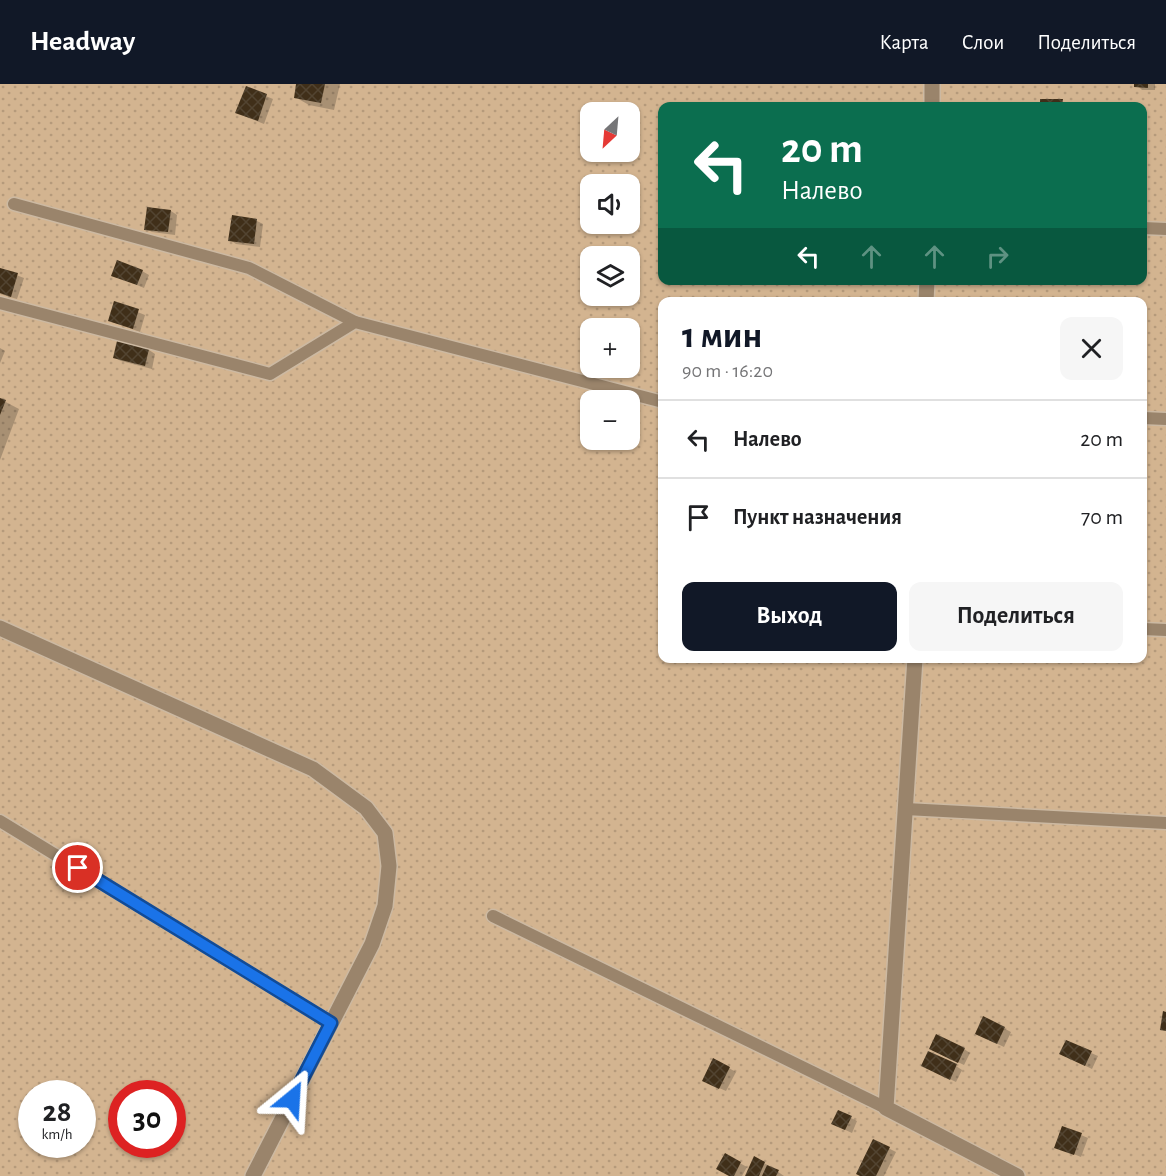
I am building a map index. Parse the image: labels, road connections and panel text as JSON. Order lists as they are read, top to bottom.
{
  "north": "bottom left",
  "page": {
    "header": "Headway",
    "nav": ["Карта", "Слои", "Поделиться"],
    "map_buttons": ["+", "−"],
    "turn": ["20 m", "Налево"],
    "heading": ["1 мин", "90 m · 16:20"],
    "list": [
      {
        "name": "Налево",
        "value": "20 m"
      },
      {
        "name": "Пункт назначения",
        "value": "70 m"
      }
    ],
    "buttons": ["Выход", "Поделиться"],
    "speed": "28 km/h",
    "limit": "30"
  }
}
